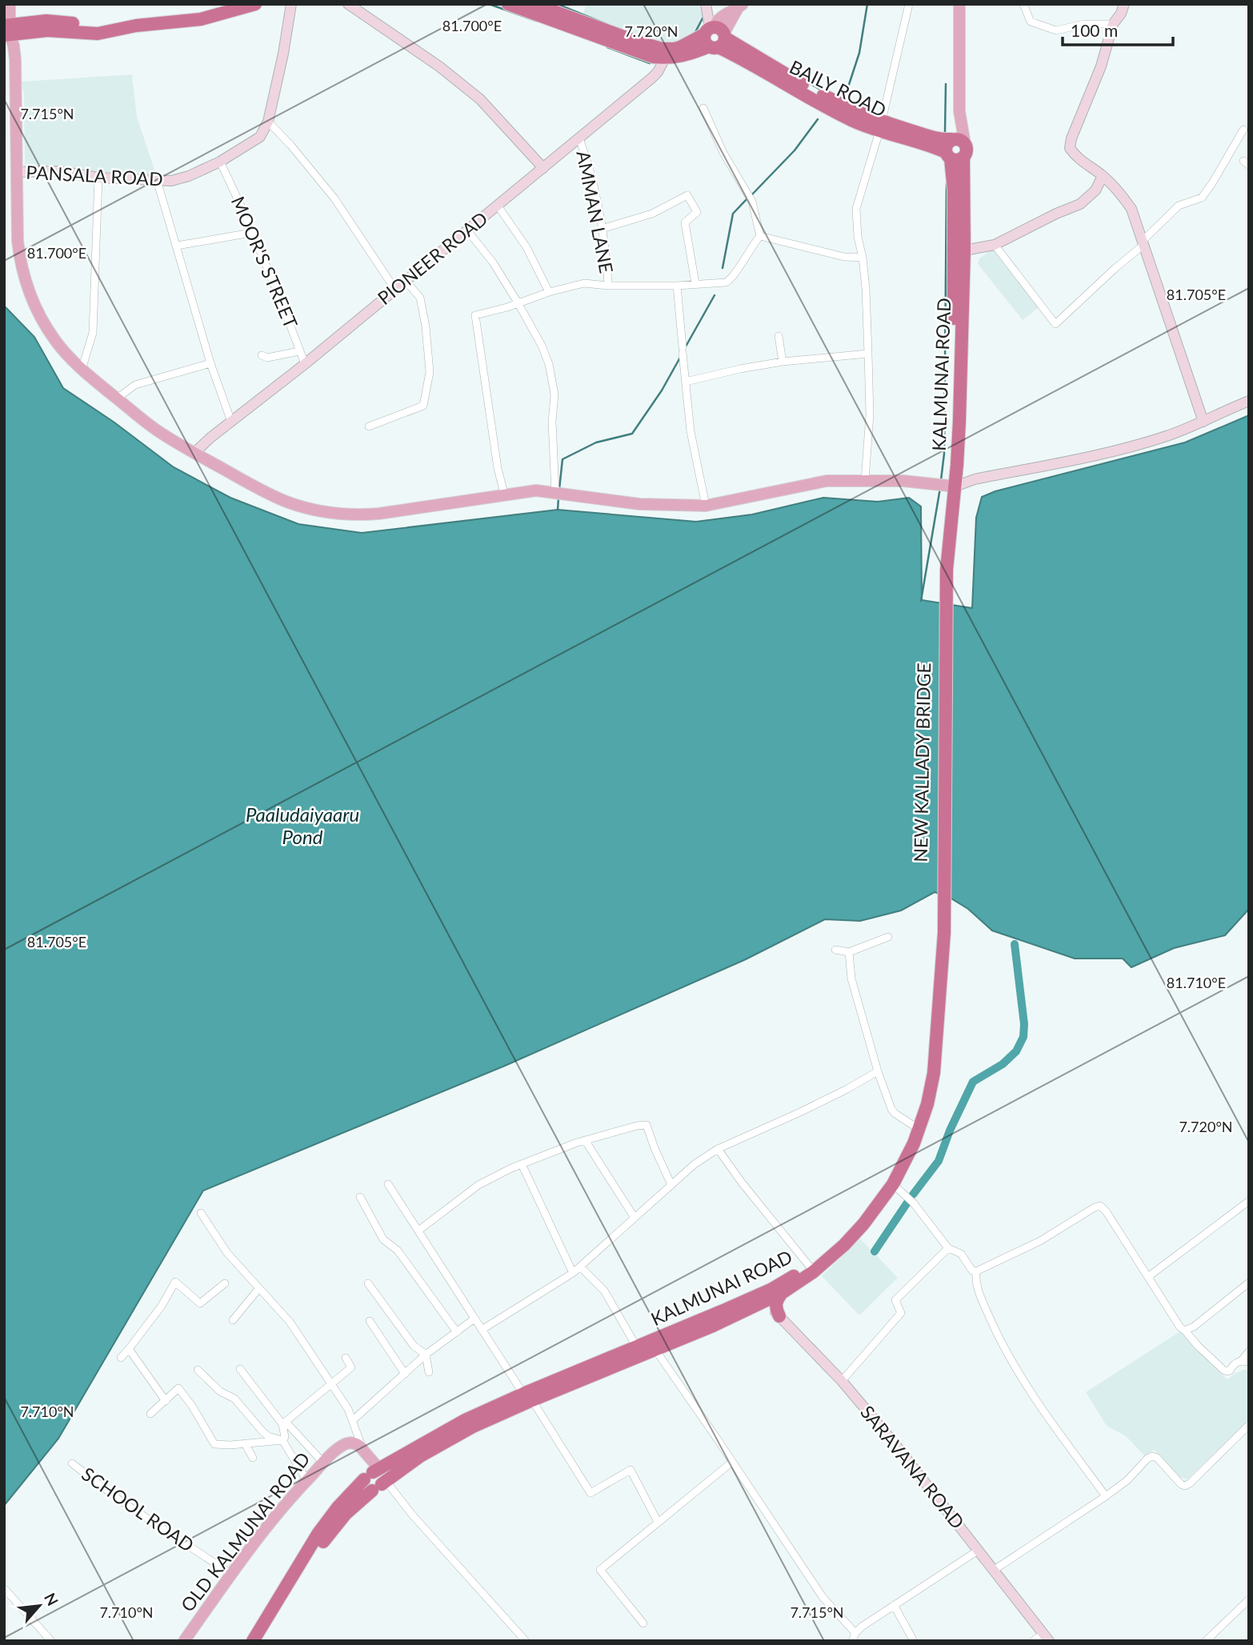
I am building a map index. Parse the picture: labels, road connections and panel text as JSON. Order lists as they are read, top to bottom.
{
  "streets": {
    "highway": ["BAILY ROAD", "KALMUNAI ROAD", "NEW KALLADY BRIDGE"],
    "main road": ["OLD KALMUNAI ROAD"],
    "street": [
      "PANSALA ROAD",
      "AMMAN LANE",
      "PIONEER ROAD",
      "MOOR'S STREET",
      "SARAVANA ROAD",
      "SCHOOL ROAD"
    ]
  },
  "crossings": [
    ["BAILY ROAD", "KALMUNAI ROAD"],
    ["PANSALA ROAD", "MOOR'S STREET"],
    ["AMMAN LANE", "PIONEER ROAD"],
    ["PIONEER ROAD", "MOOR'S STREET"],
    ["KALMUNAI ROAD", "NEW KALLADY BRIDGE"],
    ["KALMUNAI ROAD", "SARAVANA ROAD"],
    ["SCHOOL ROAD", "OLD KALMUNAI ROAD"]
  ],
  "water": ["Paaludaiyaaru Pond"],
  "scale_bar": "100 m",
  "north": "top right",
  "coordinates": [
    "81.700°E",
    "7.720°N",
    "7.715°N",
    "81.705°E",
    "81.710°E",
    "7.710°N"
  ]
}
